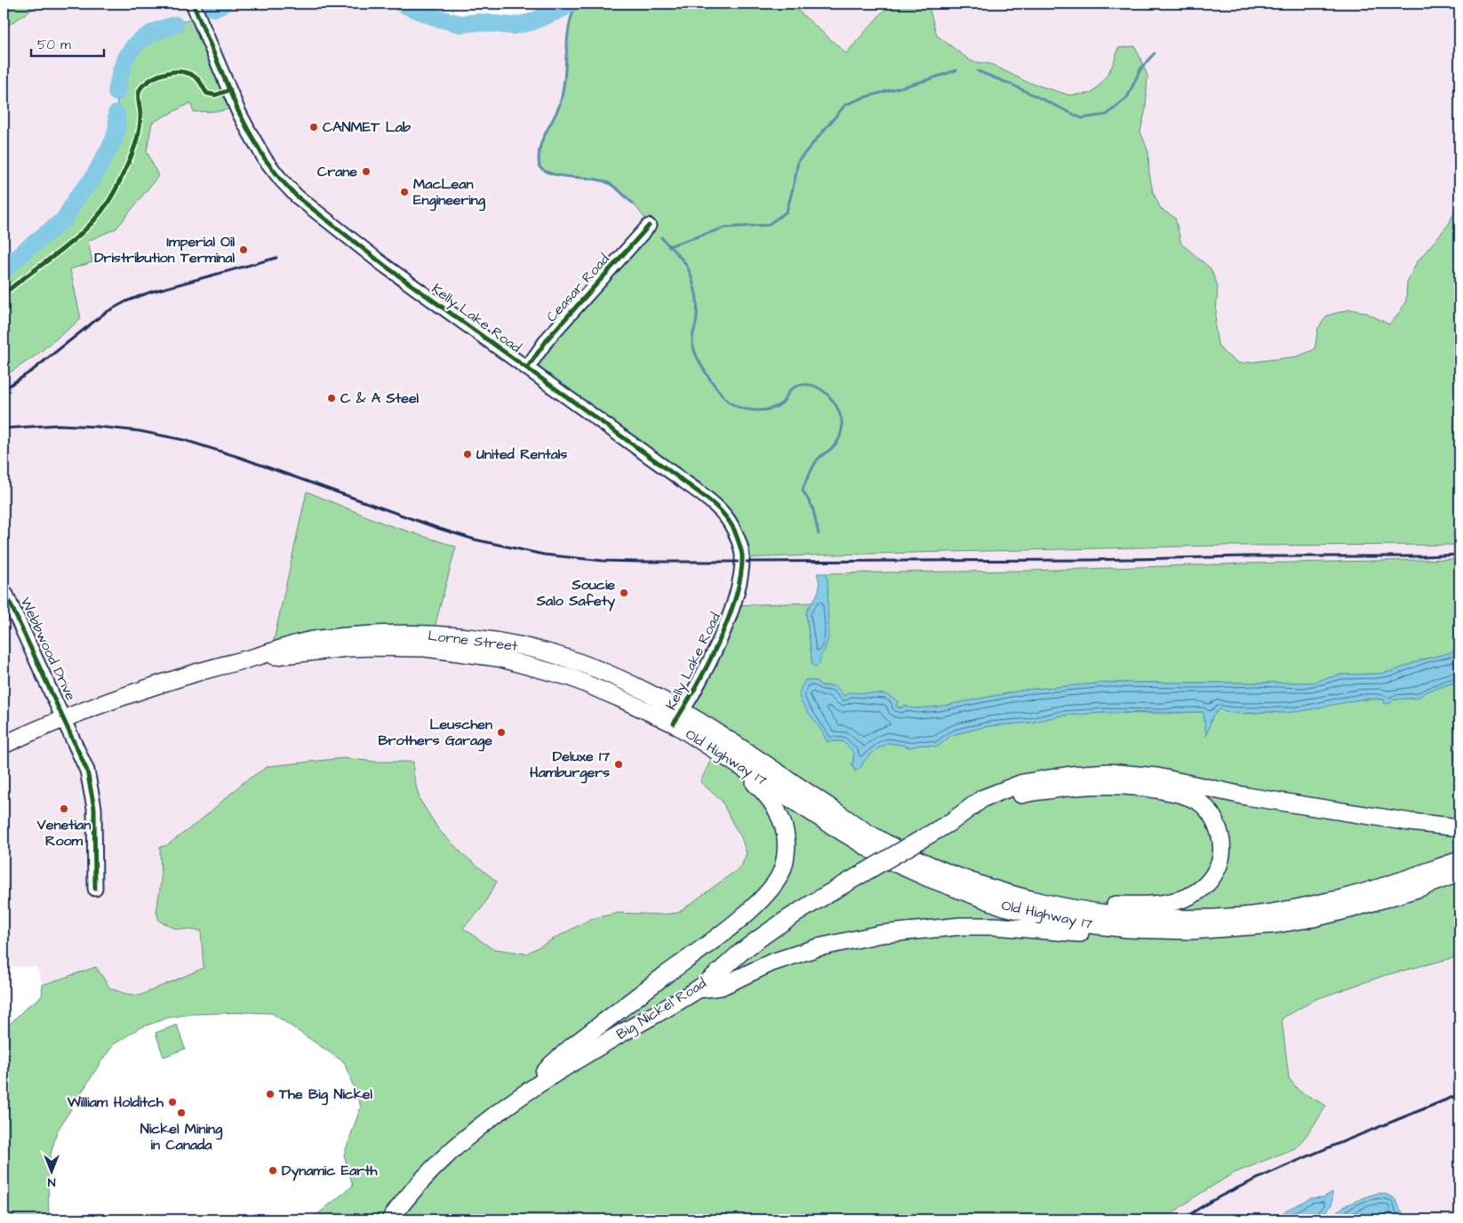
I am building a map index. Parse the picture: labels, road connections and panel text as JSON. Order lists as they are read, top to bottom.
{
  "streets": {
    "main road": ["Lorne Street", "Old Highway 17", "Big Nickel Road"],
    "street": ["Ceasar Road", "Kelly Lake Road", "Webbwood Drive"]
  },
  "crossings": [
    ["Ceasar Road", "Kelly Lake Road"],
    ["Kelly Lake Road", "Lorne Street"],
    ["Kelly Lake Road", "Old Highway 17"],
    ["Lorne Street", "Webbwood Drive"],
    ["Lorne Street", "Old Highway 17"]
  ],
  "places": [
    "CANMET Lab",
    "Crane",
    "MacLean Engineering",
    "Imperial Oil Dristribution Terminal",
    "C & A Steel",
    "United Rentals",
    "Soucie Salo Safety",
    "Leuschen Brothers Garage",
    "Deluxe 17 Hamburgers",
    "Venetian Room",
    "The Big Nickel",
    "William Holditch",
    "Nickel Mining in Canada",
    "Dynamic Earth"
  ],
  "scale_bar": "50 m",
  "north": "bottom"
}
